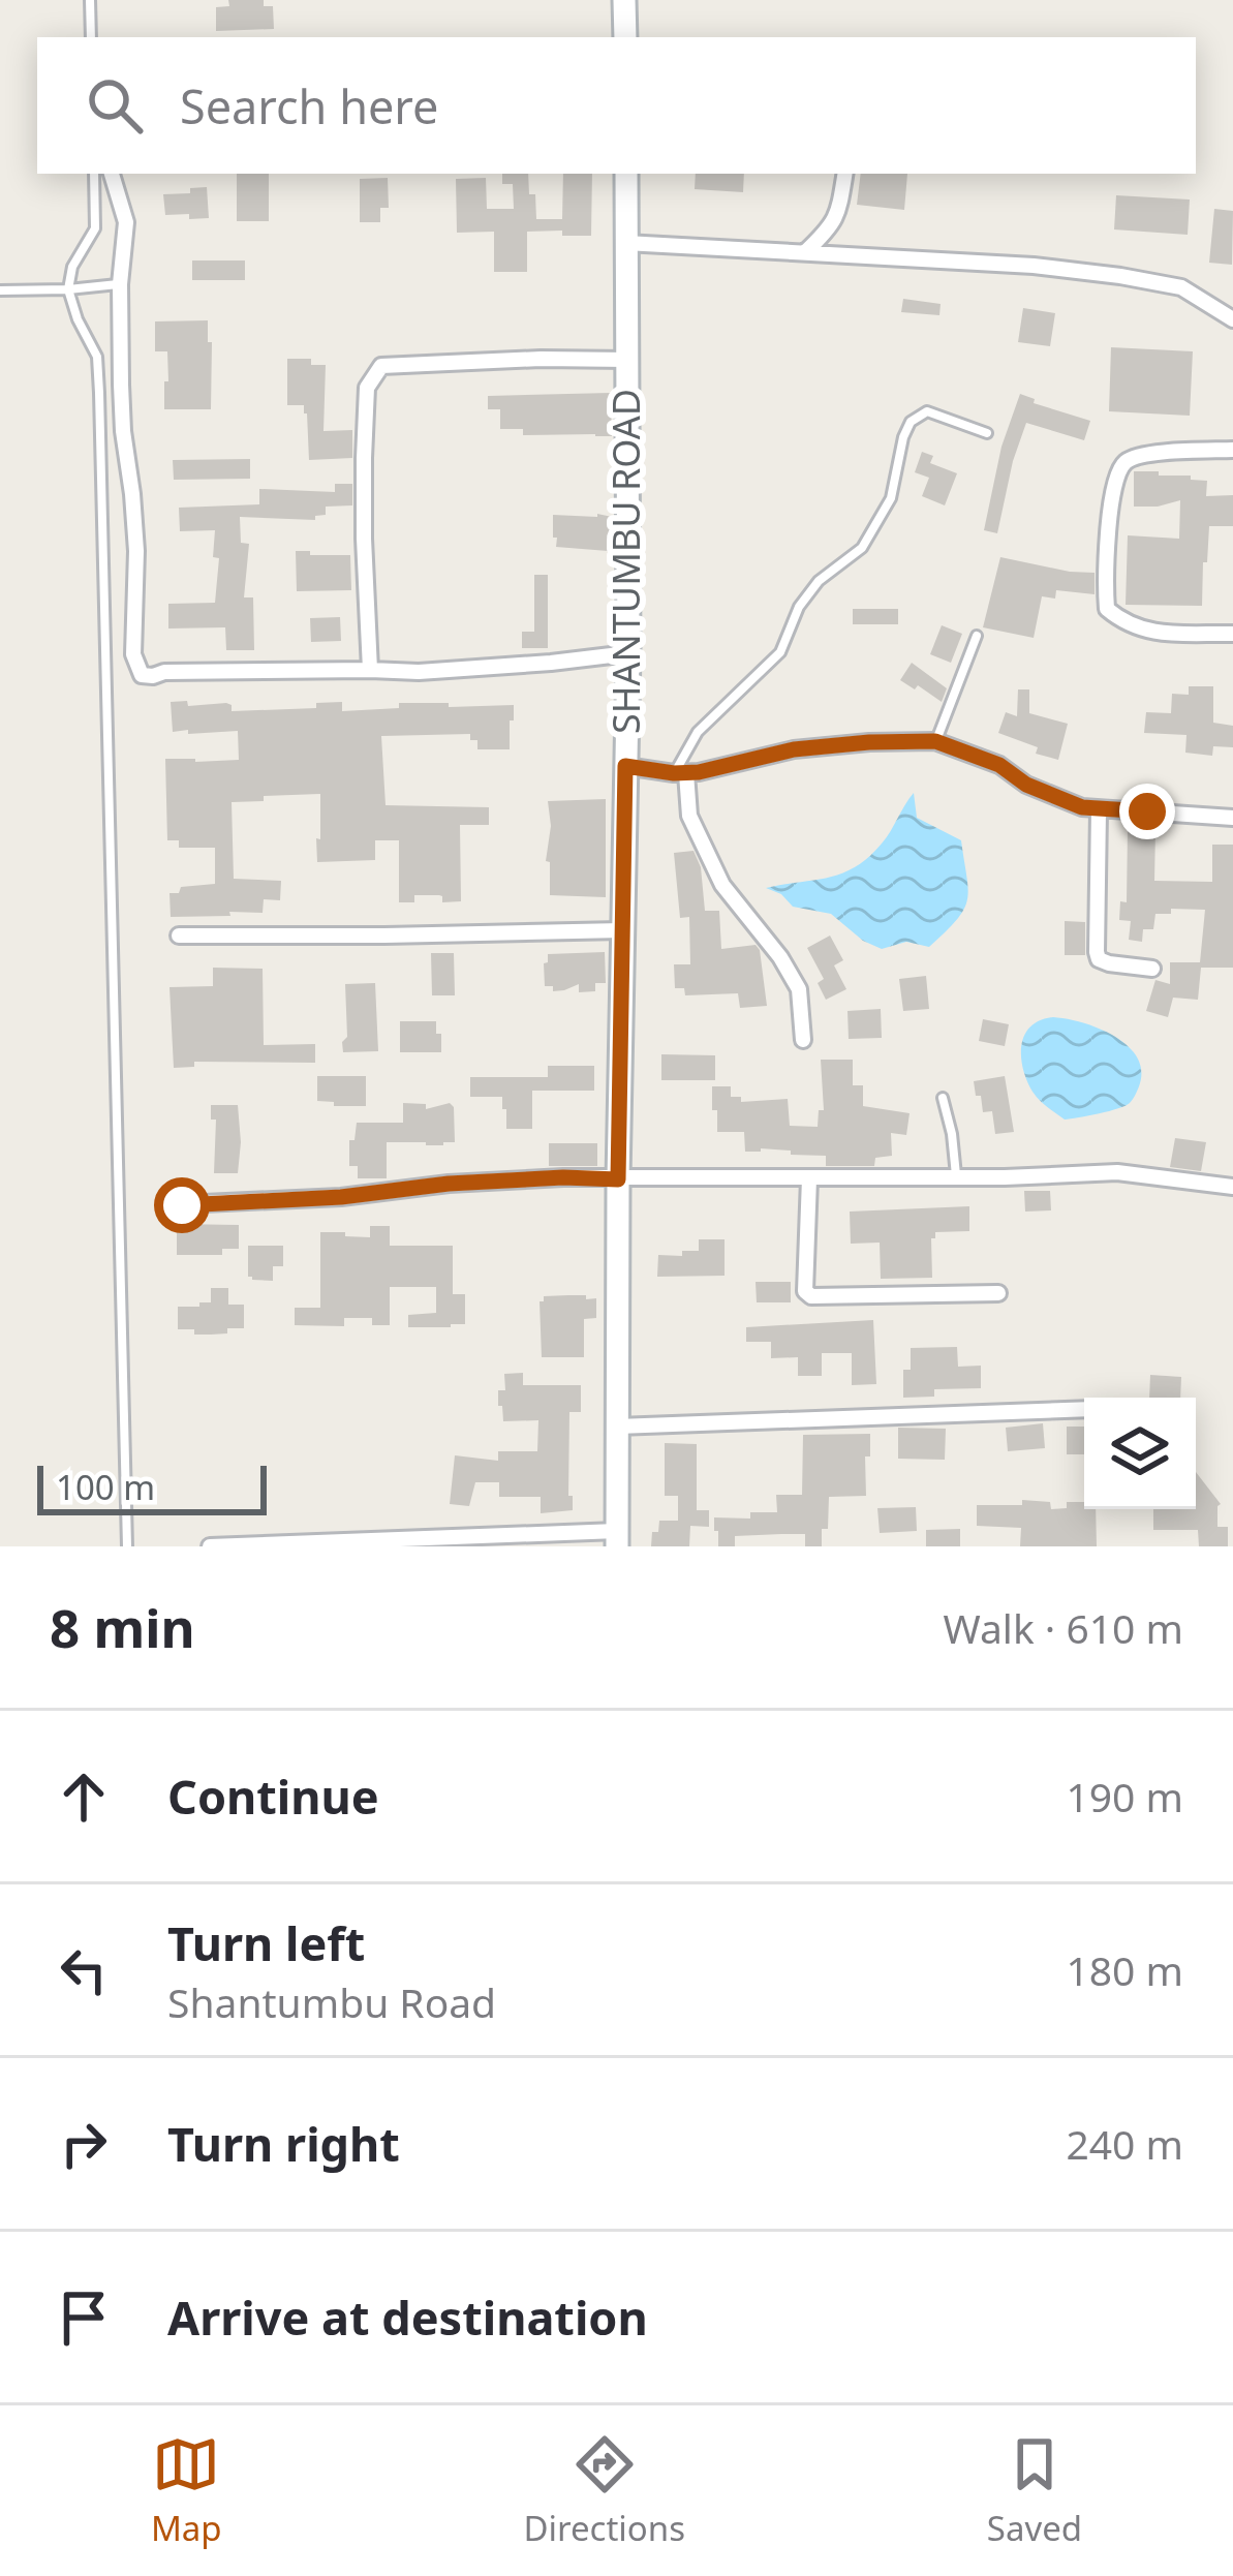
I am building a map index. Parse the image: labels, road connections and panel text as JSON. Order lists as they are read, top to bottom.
{
  "streets": {
    "street": ["SHANTUMBU ROAD"]
  },
  "scale_bar": "100 m",
  "page": {
    "search": "Search here",
    "scale": "100 m",
    "heading": ["8 min", "Walk · 610 m"],
    "list": [
      ["Continue", "190 m"],
      ["Turn left", "Shantumbu Road", "180 m"],
      ["Turn right", "240 m"],
      "Arrive at destination"
    ],
    "nav": ["Map", "Directions", "Saved"]
  }
}
